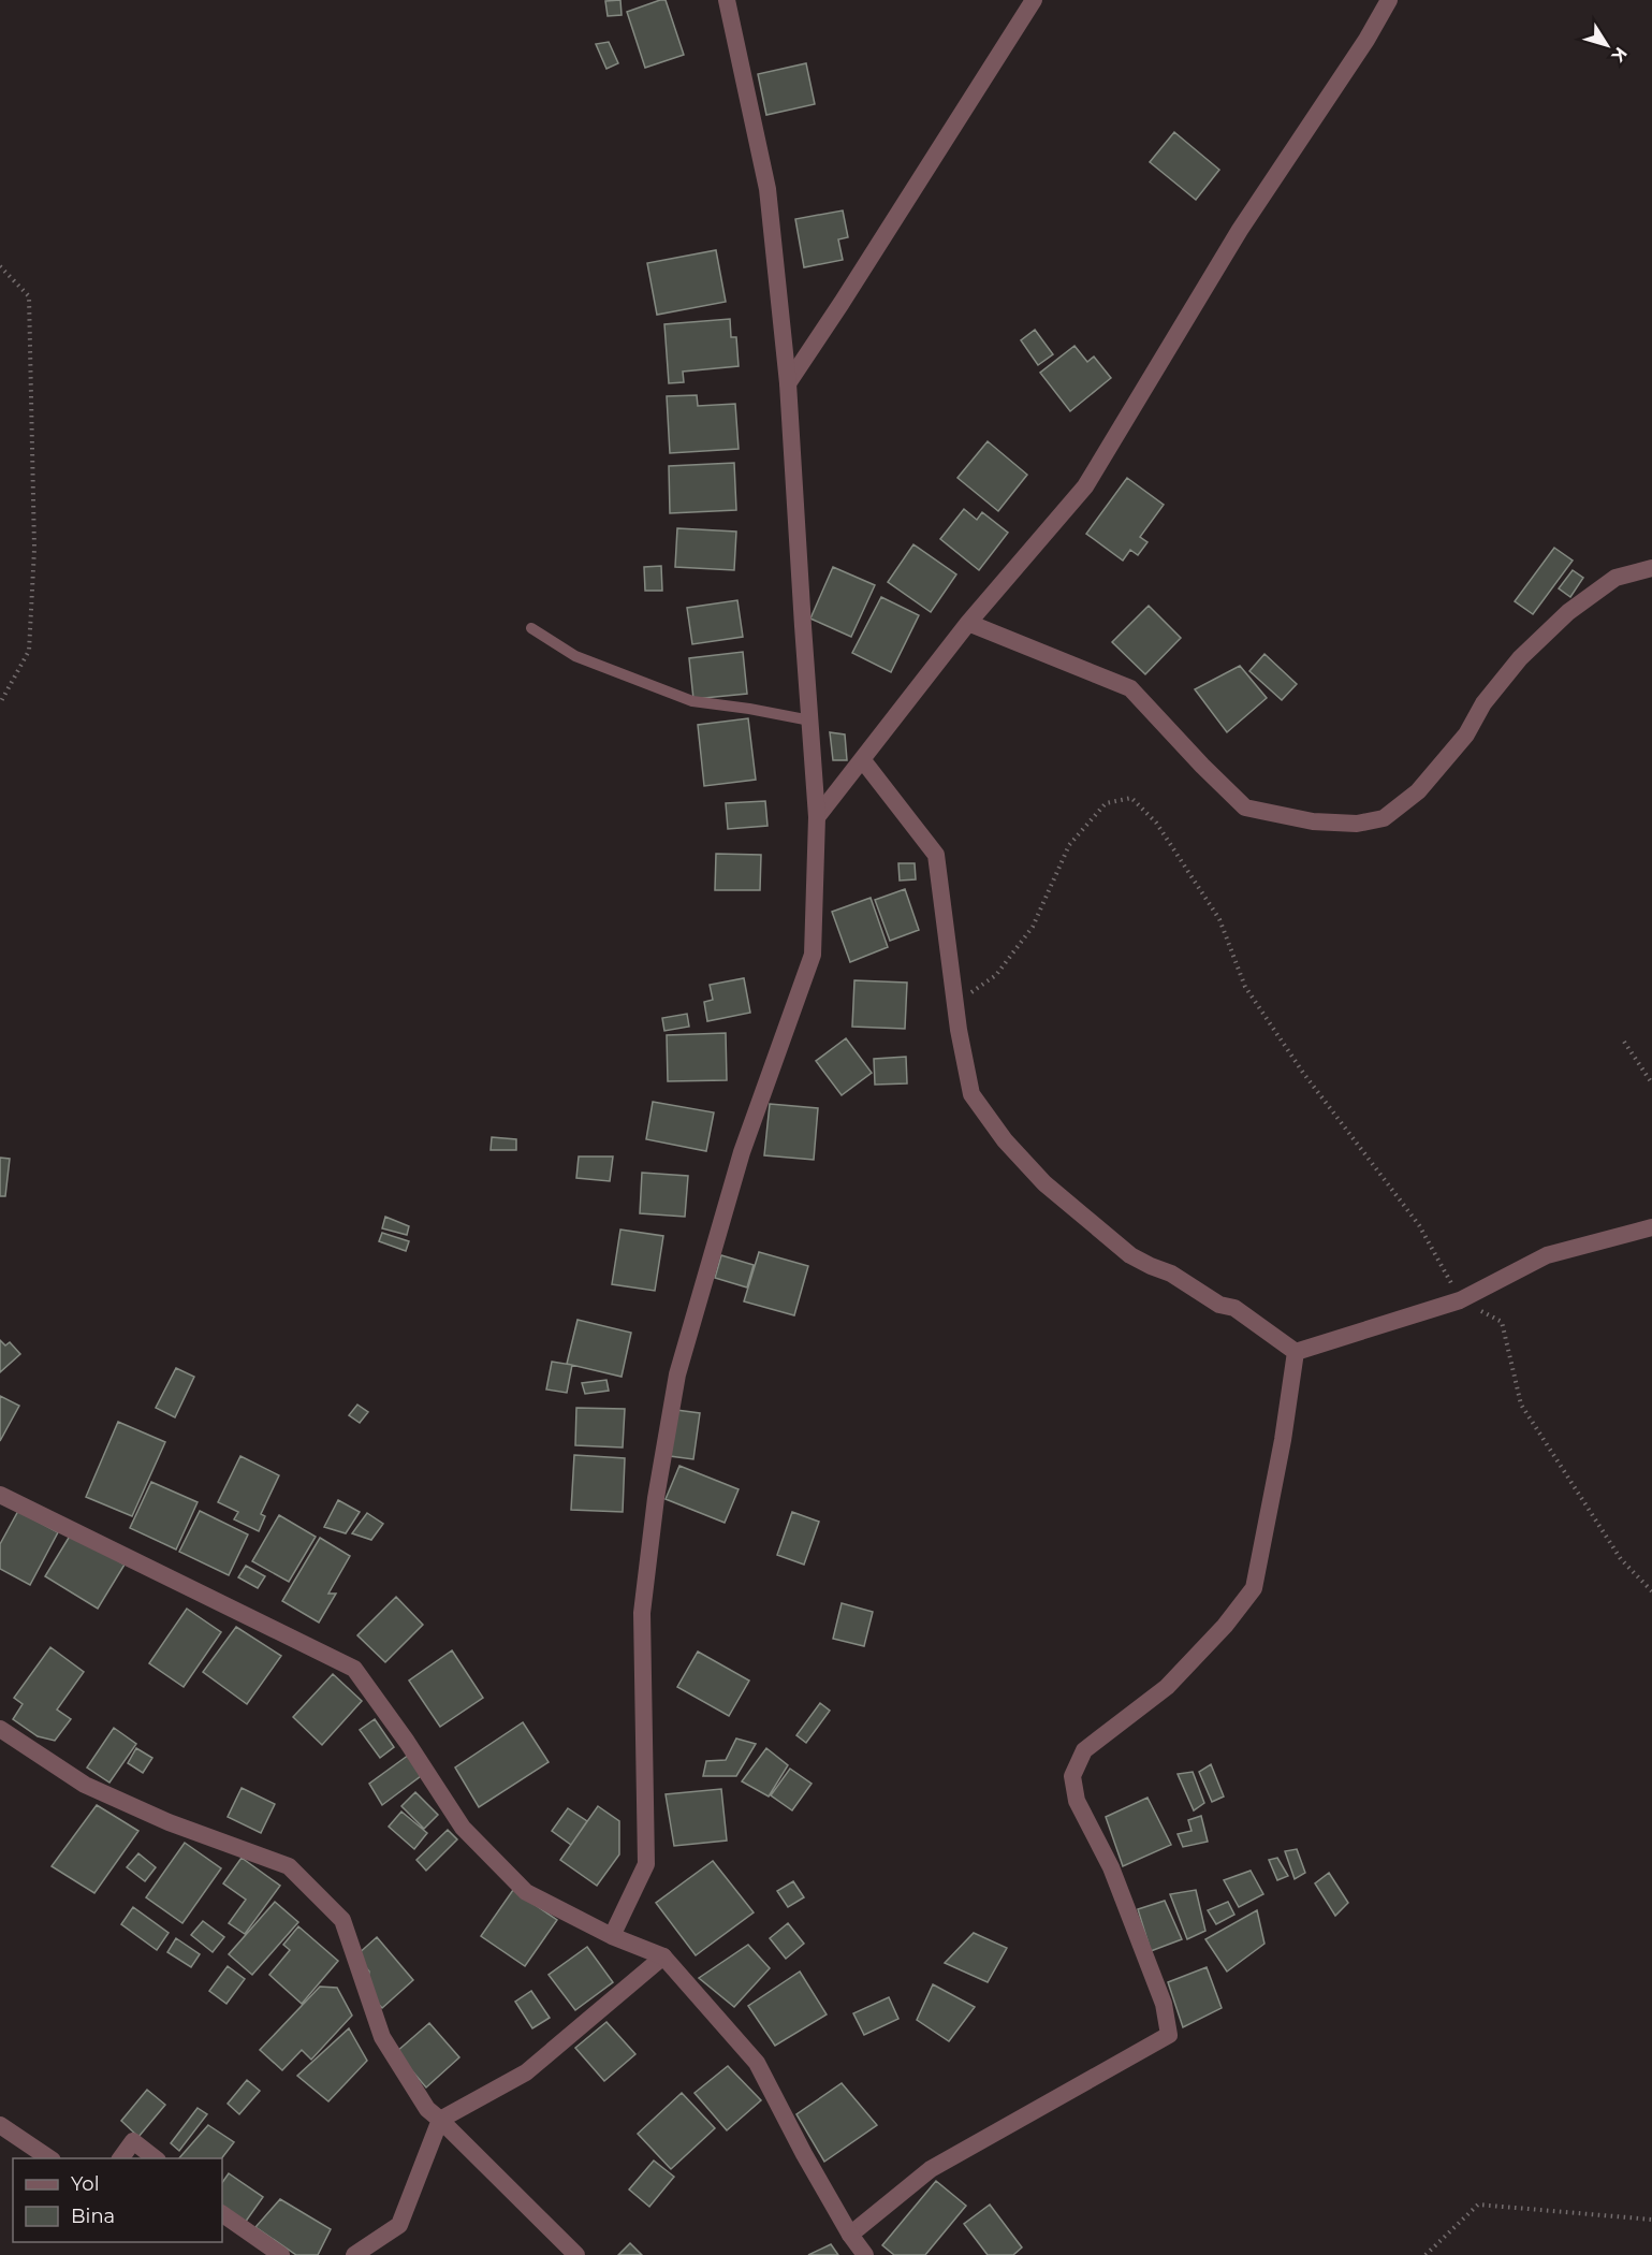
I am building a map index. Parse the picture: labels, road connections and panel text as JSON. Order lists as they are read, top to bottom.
{
  "legend": ["Yol", "Bina"],
  "north": "bottom right"
}
